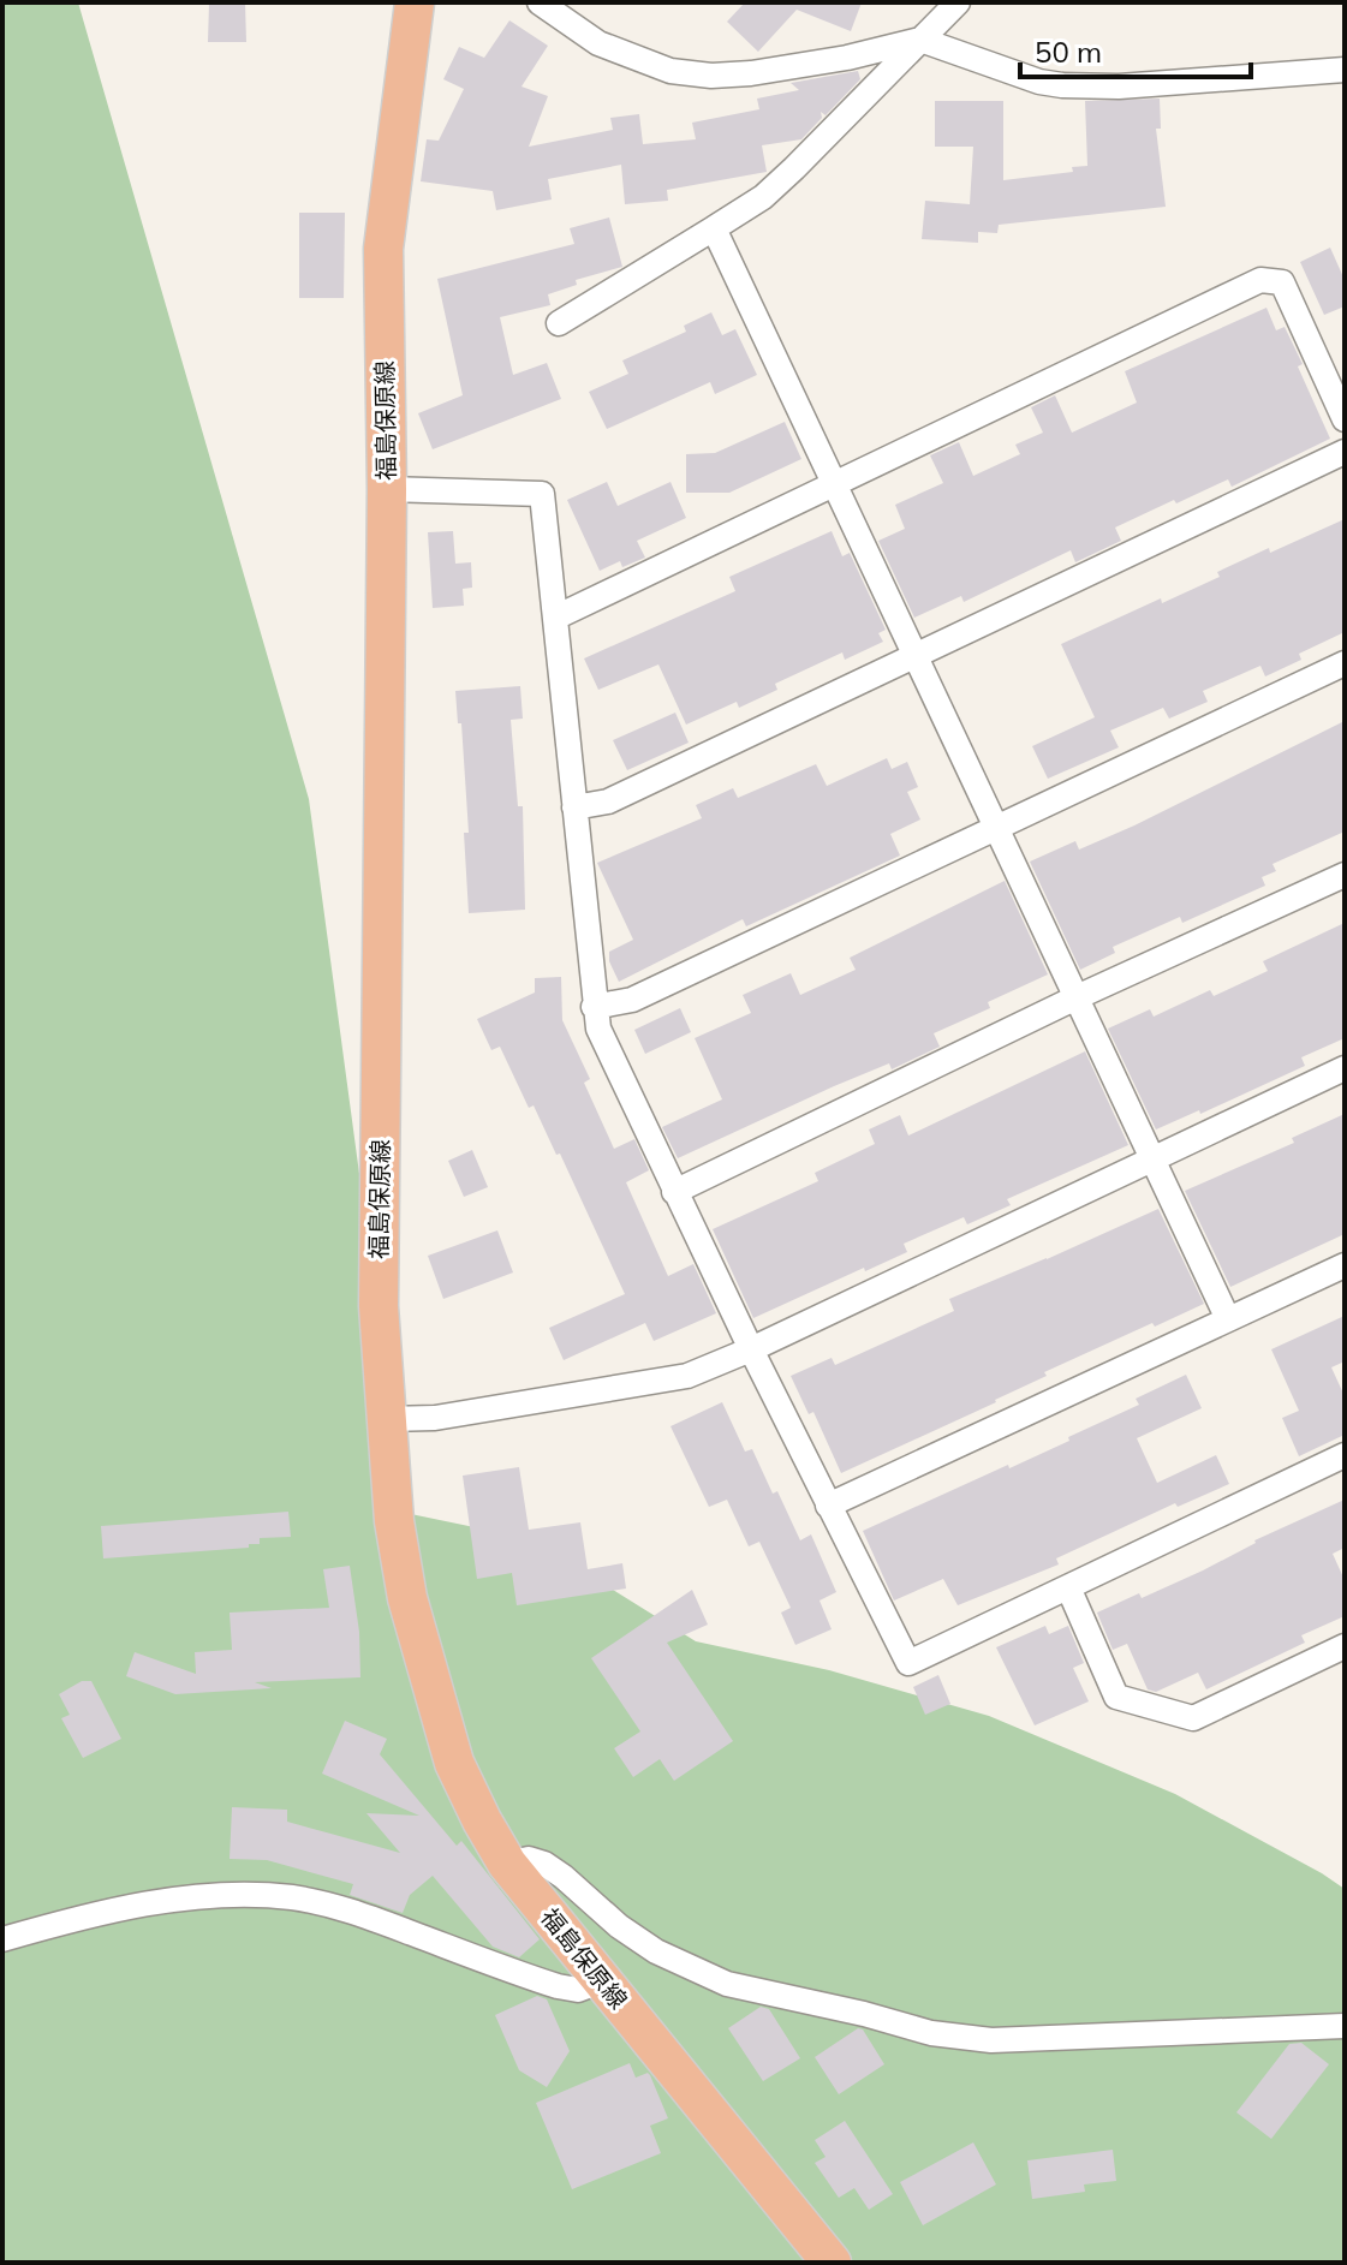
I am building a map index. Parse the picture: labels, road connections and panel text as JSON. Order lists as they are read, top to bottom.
{
  "streets": {
    "main road": ["福島保原線"]
  },
  "scale_bar": "50 m"
}
